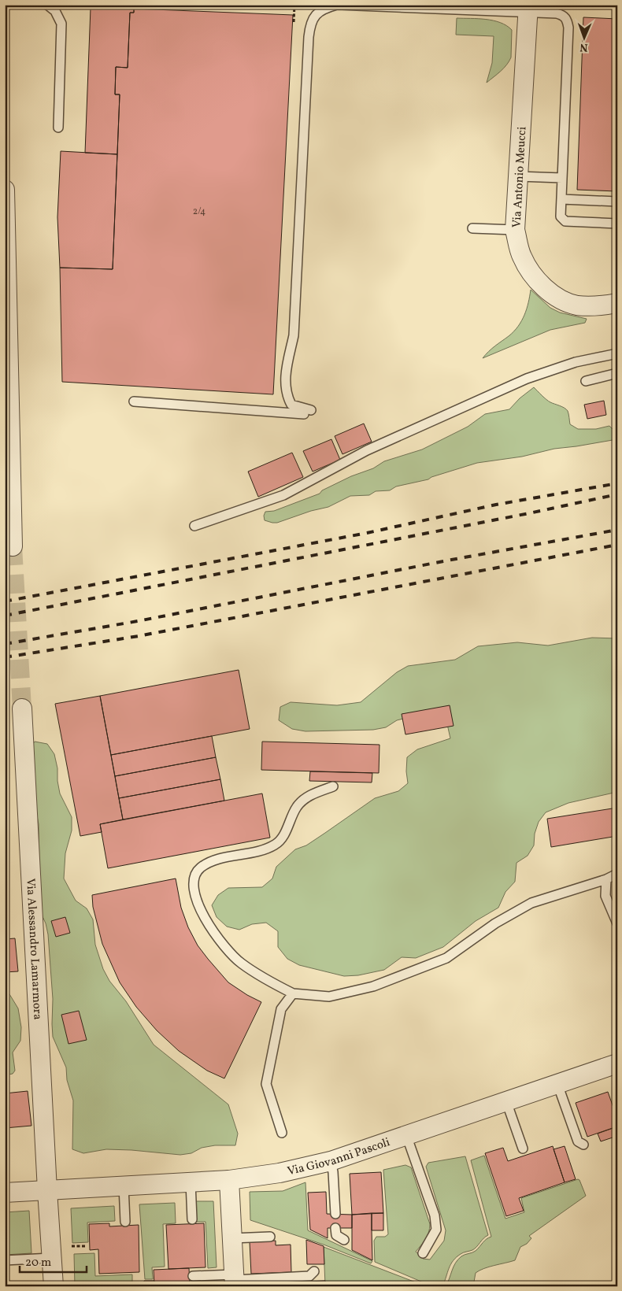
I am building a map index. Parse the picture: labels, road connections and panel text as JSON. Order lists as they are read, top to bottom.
{
  "streets": {
    "street": ["Via Antonio Meucci", "Via Alessandro Lamarmora", "Via Giovanni Pascoli"]
  },
  "crossings": [
    ["Via Alessandro Lamarmora", "Via Giovanni Pascoli"]
  ],
  "house_numbers": ["2/4"],
  "scale_bar": "20 m",
  "north": "bottom"
}
